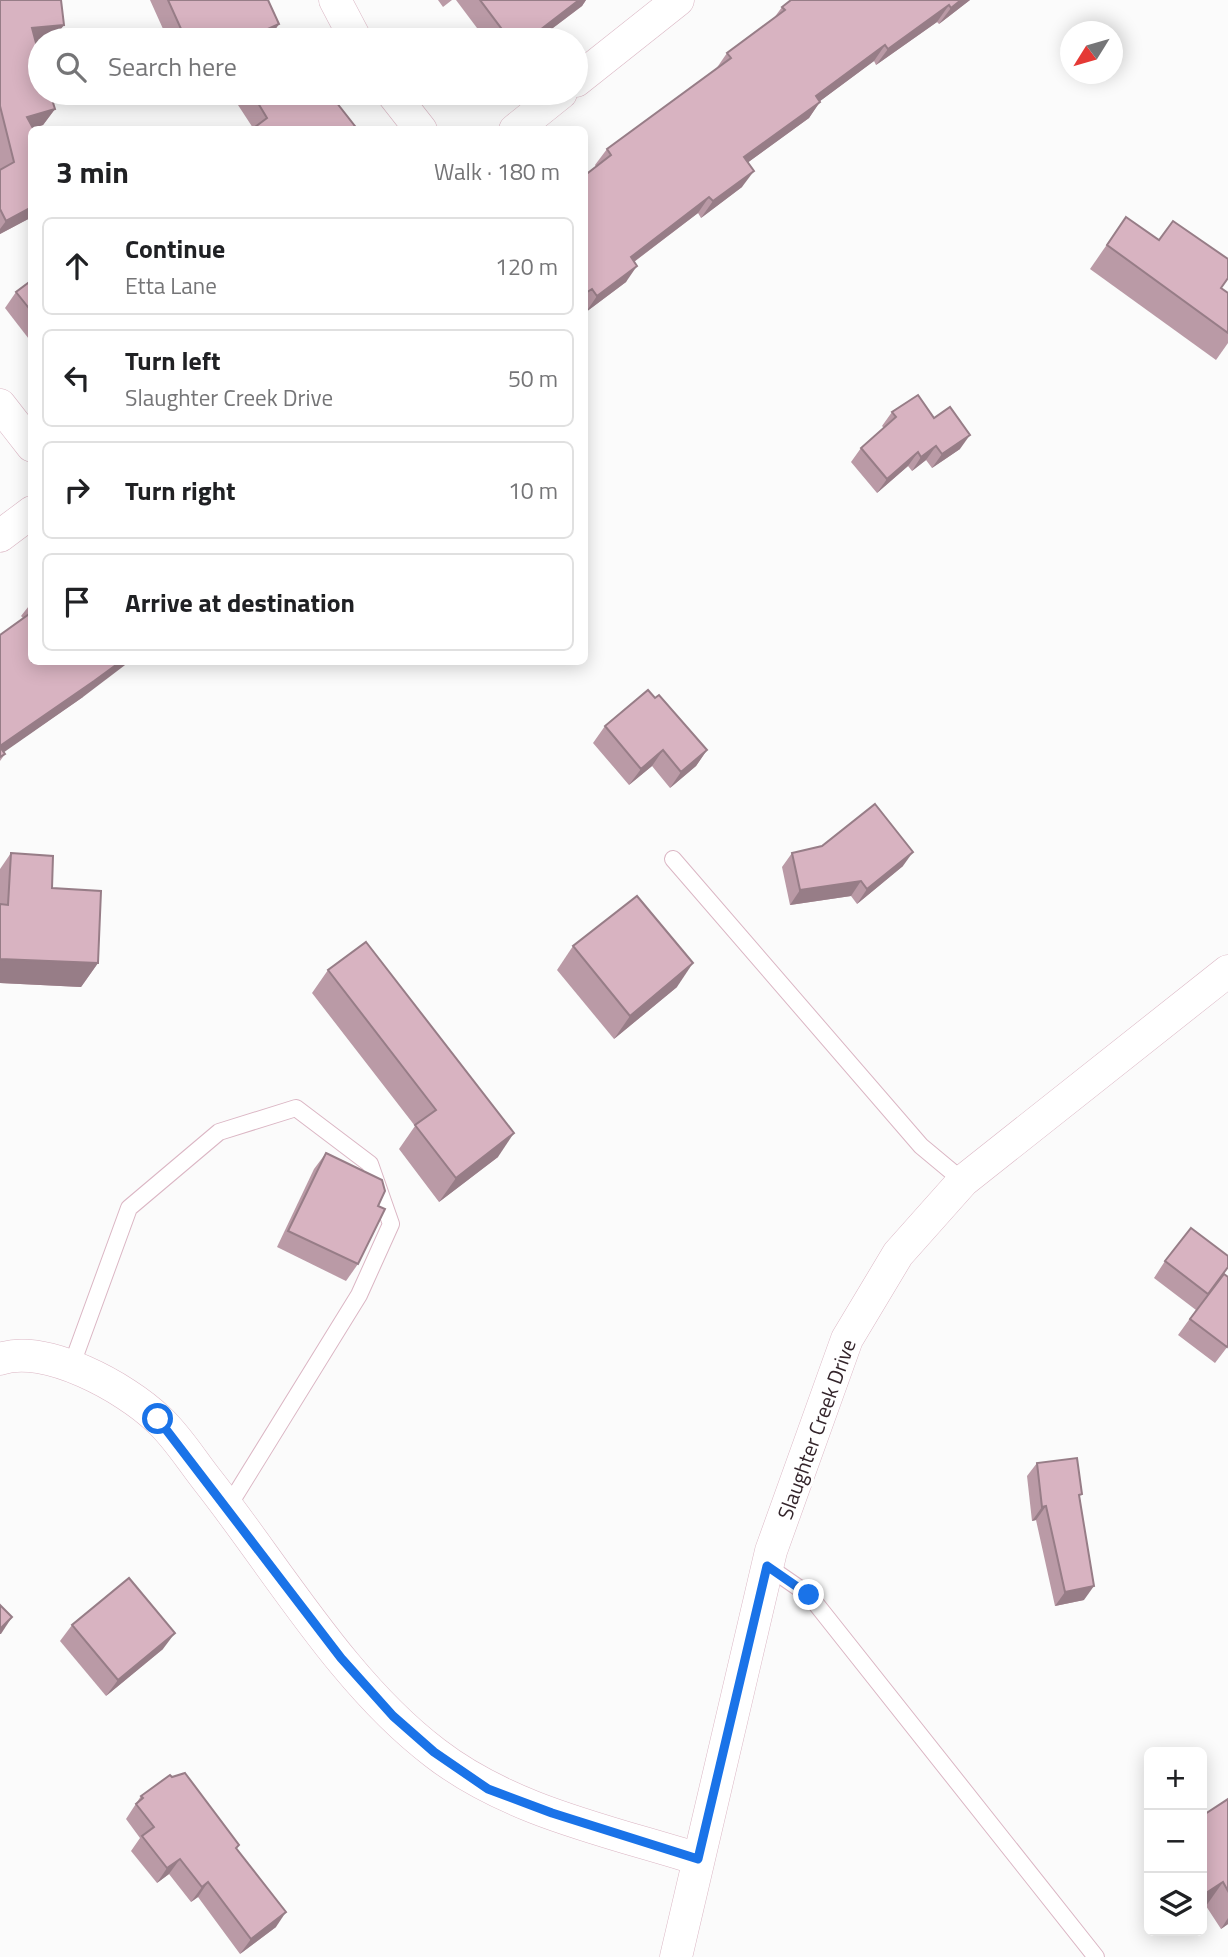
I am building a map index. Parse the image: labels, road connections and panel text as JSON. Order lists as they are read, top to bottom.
{
  "streets": {
    "street": ["Slaughter Creek Drive"]
  },
  "north": "bottom left",
  "page": {
    "search": "Search here",
    "heading": ["3 min", "Walk · 180 m"],
    "list": [
      ["Continue", "Etta Lane", "120 m"],
      ["Turn left", "Slaughter Creek Drive", "50 m"],
      ["Turn right", "10 m"],
      "Arrive at destination"
    ],
    "map_buttons": ["+", "−"]
  }
}
